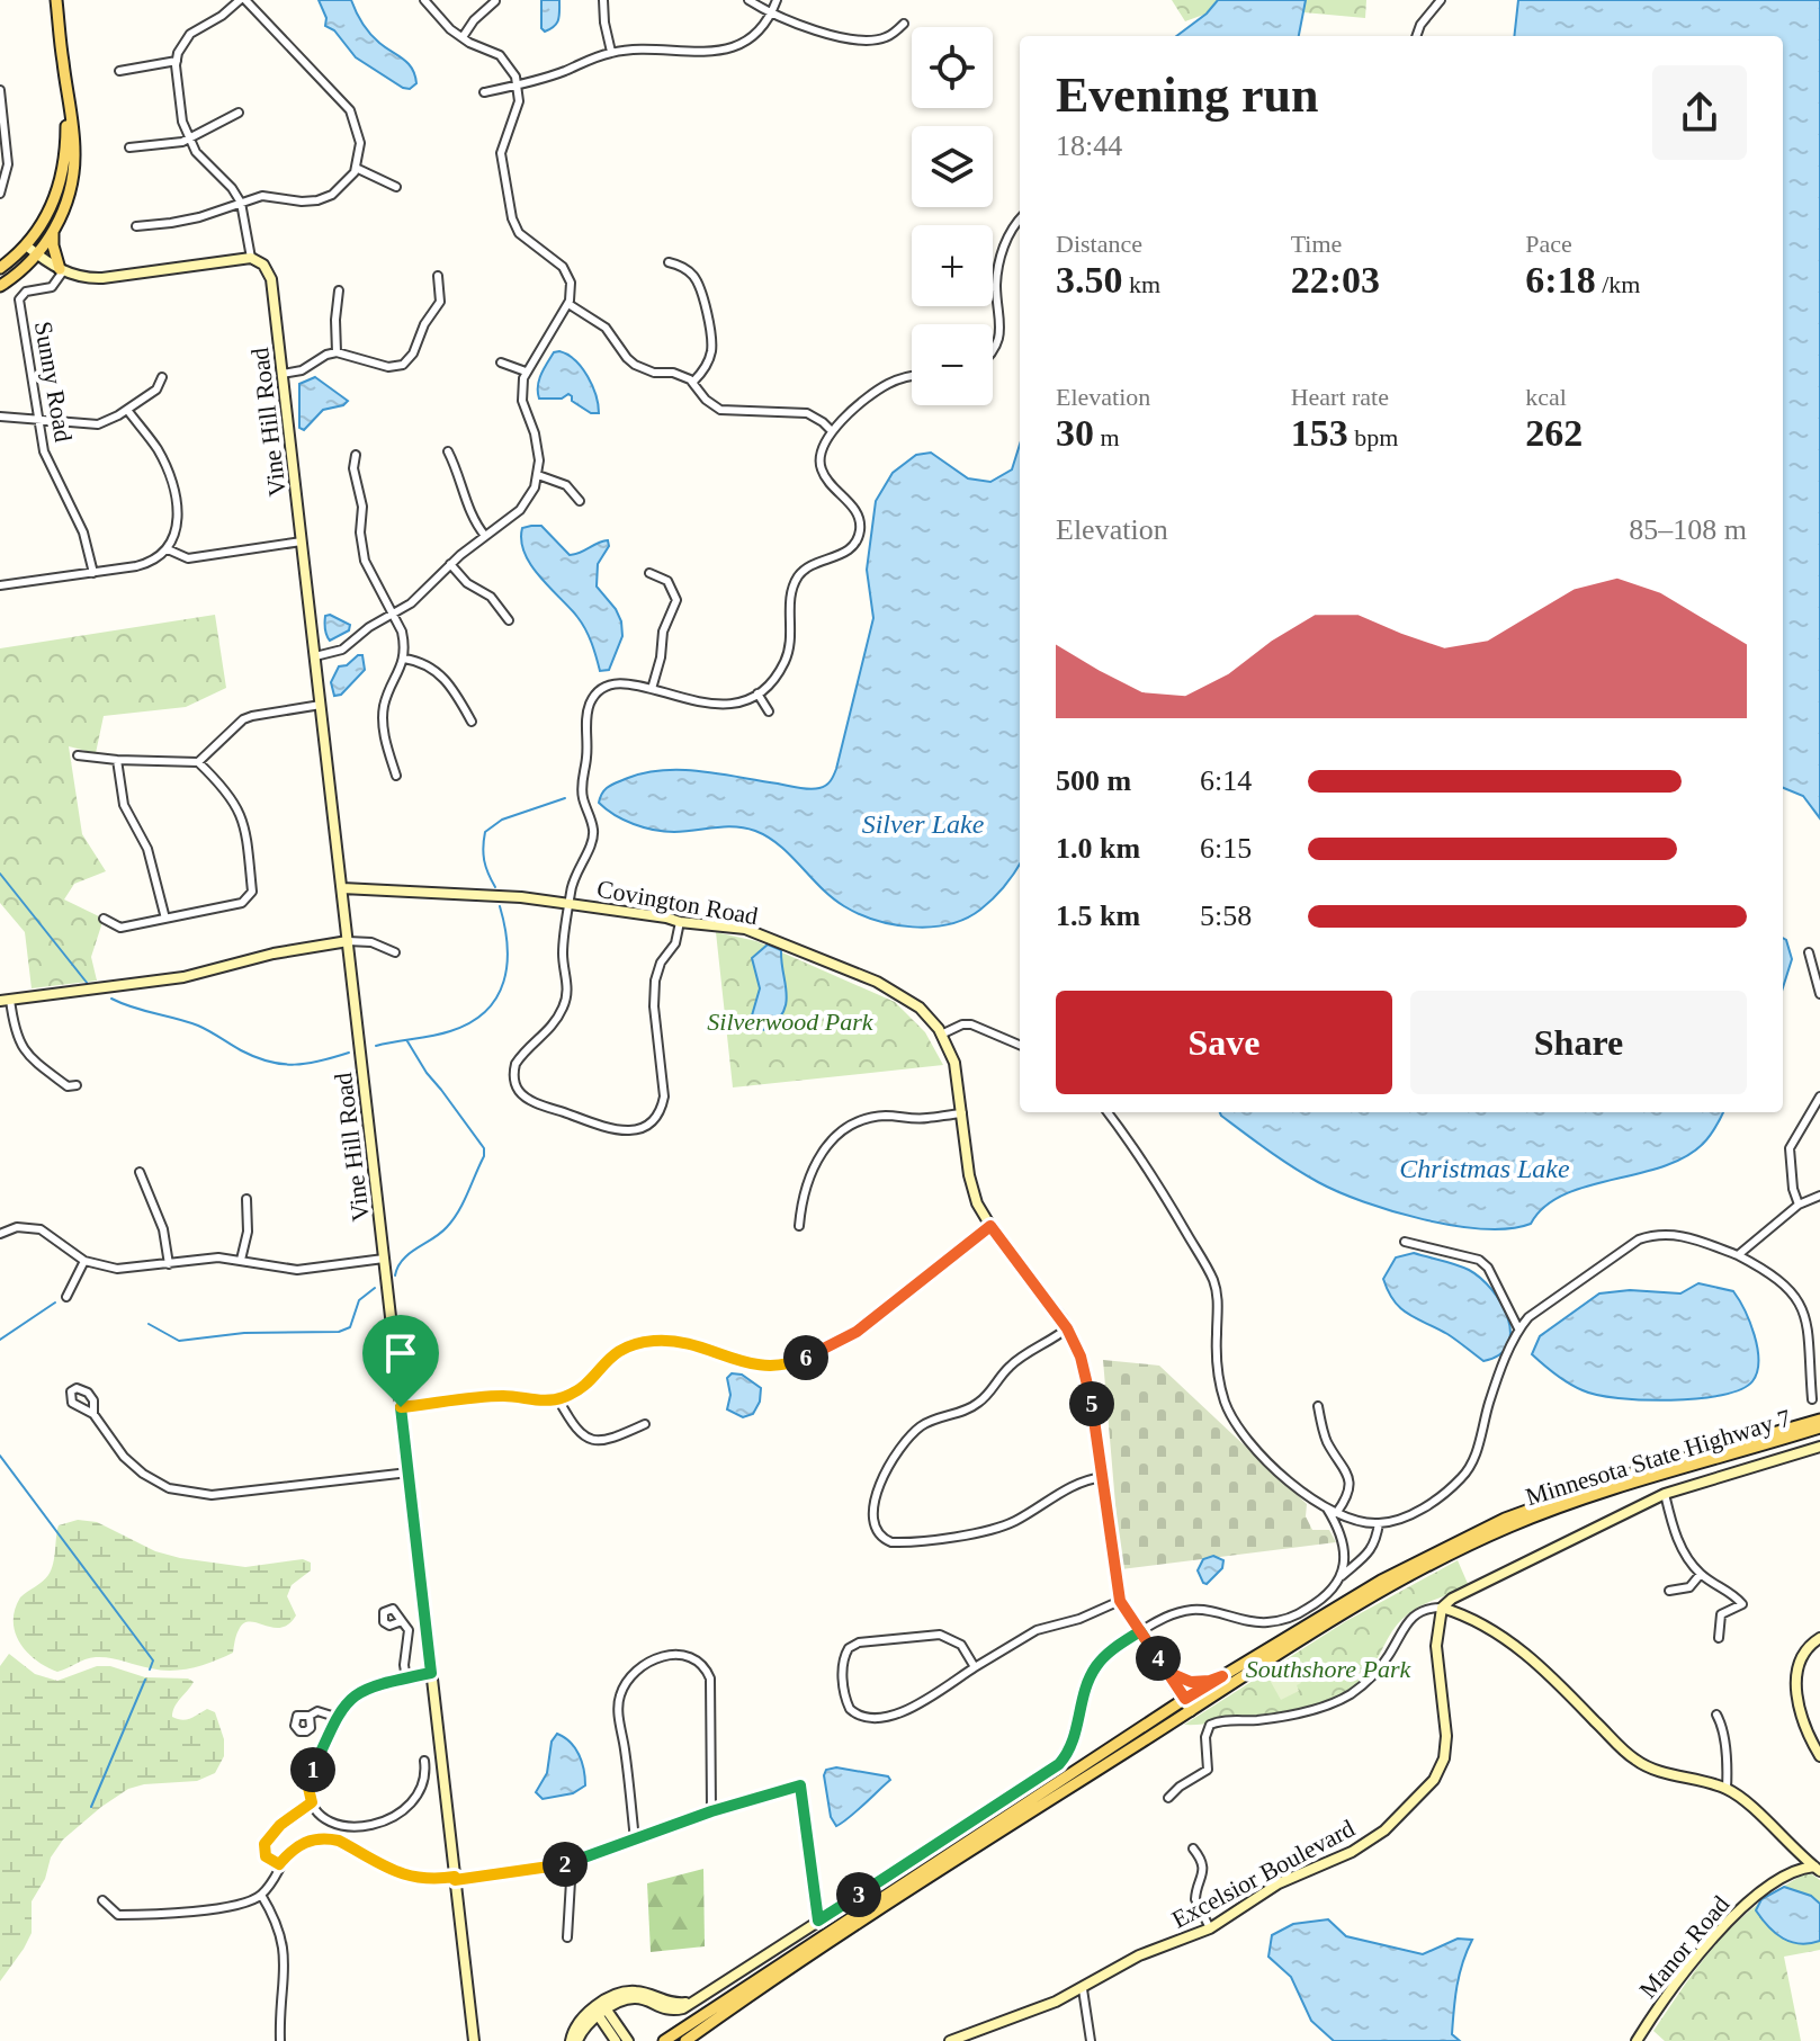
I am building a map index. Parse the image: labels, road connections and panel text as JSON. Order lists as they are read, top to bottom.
{
  "streets": {
    "main road": ["Minnesota State Highway 7"],
    "street": [
      "Sunny Road",
      "Vine Hill Road",
      "Covington Road",
      "Excelsior Boulevard",
      "Manor Road"
    ]
  },
  "crossings": [
    ["Vine Hill Road", "Covington Road"]
  ],
  "water": ["Silver Lake", "Christmas Lake"],
  "parks": ["Silverwood Park", "Southshore Park"],
  "page": {
    "map_buttons": ["+", "−"],
    "heading": ["Evening run", "18:44"],
    "stats": [
      ["Distance", "3.50 km"],
      ["Time", "22:03"],
      ["Pace", "6:18 /km"],
      ["Elevation", "30 m"],
      ["Heart rate", "153 bpm"],
      ["kcal", "262"]
    ],
    "chart": ["Elevation", "85–108 m"],
    "list": [
      {
        "name": "500 m",
        "note": "6:14"
      },
      {
        "name": "1.0 km",
        "note": "6:15"
      },
      {
        "name": "1.5 km",
        "note": "5:58"
      }
    ],
    "buttons": ["Save", "Share"],
    "pins": [
      "6",
      "5",
      "4",
      "1",
      "2",
      "3"
    ]
  }
}
